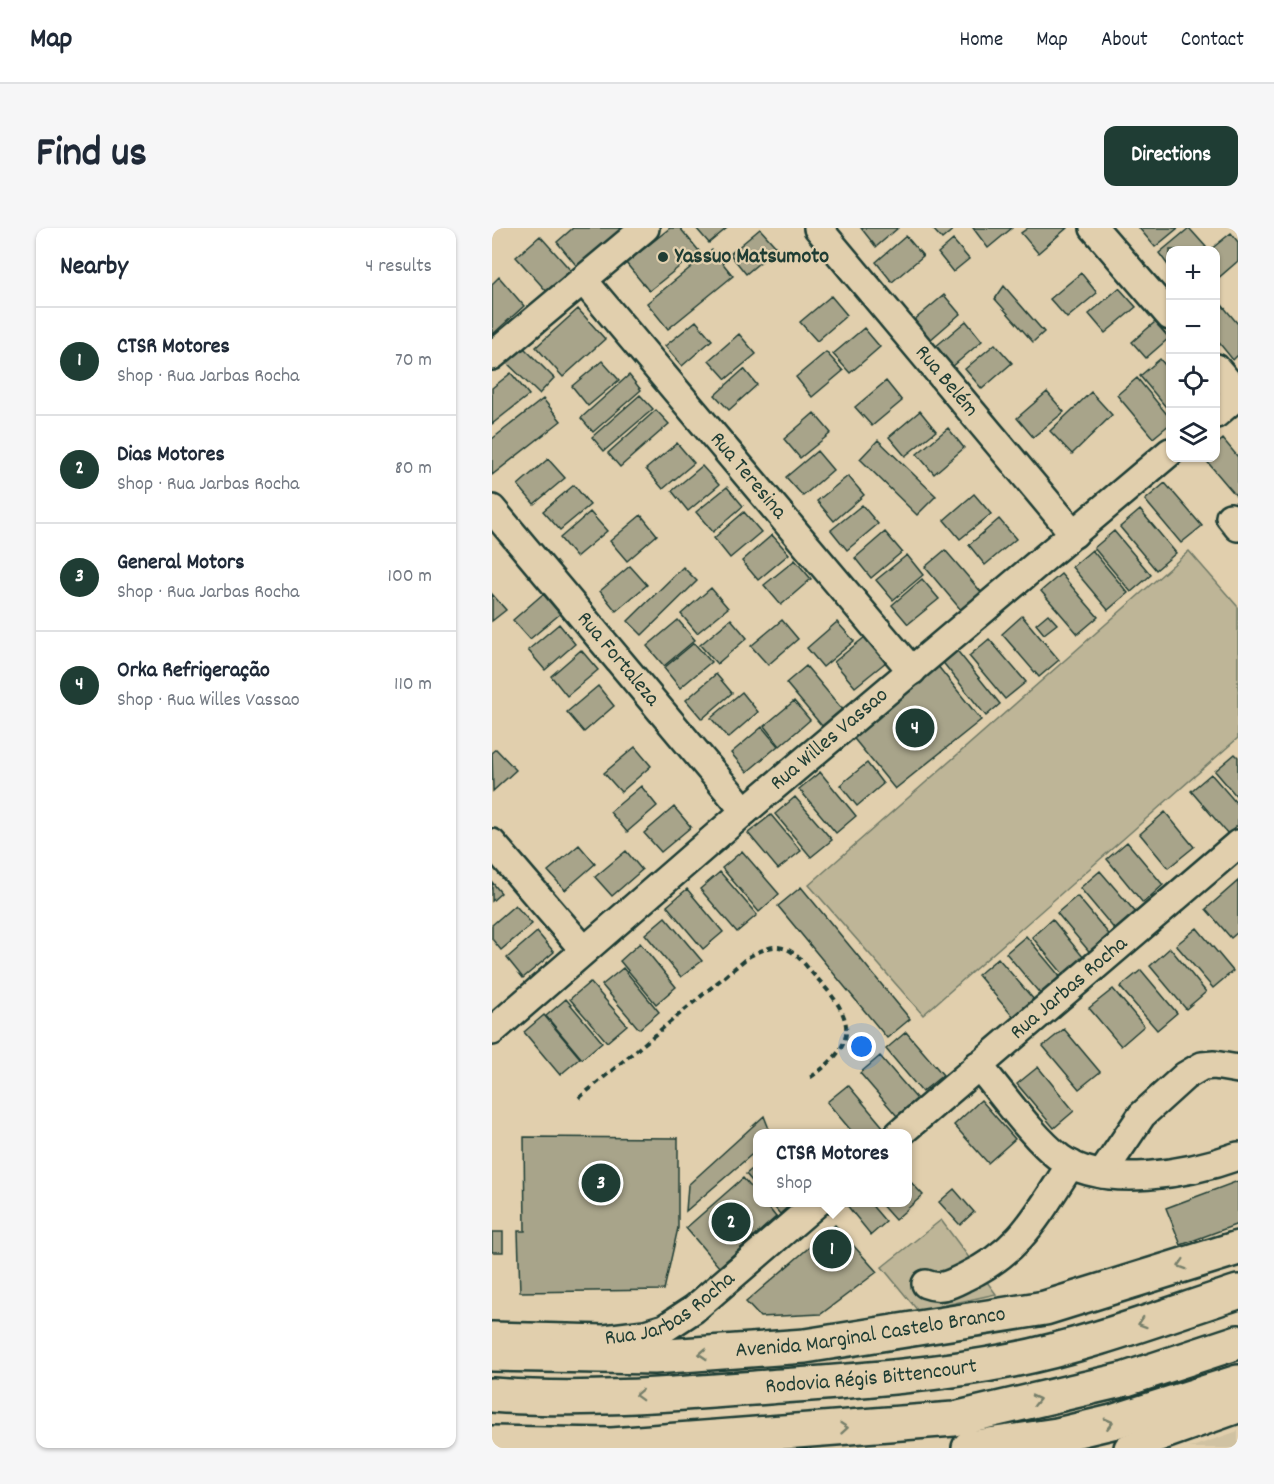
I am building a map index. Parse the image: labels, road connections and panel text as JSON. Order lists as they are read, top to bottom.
{
  "streets": {
    "main road": ["Avenida Marginal Castelo Branco", "Rodovia Régis Bittencourt"],
    "street": [
      "Rua Belém",
      "Rua Teresina",
      "Rua Fortaleza",
      "Rua Willes Vassao",
      "Rua Jarbas Rocha"
    ]
  },
  "crossings": [
    ["Rua Belém", "Rua Willes Vassao"],
    ["Rua Teresina", "Rua Willes Vassao"],
    ["Rua Fortaleza", "Rua Willes Vassao"],
    ["Rua Jarbas Rocha", "Avenida Marginal Castelo Branco"]
  ],
  "places": ["Yassuo Matsumoto"],
  "page": {
    "header": "Map",
    "nav": [
      "Home",
      "Map",
      "About",
      "Contact"
    ],
    "title": "Find us",
    "buttons": "Directions",
    "heading": ["Nearby", "4 results"],
    "map_buttons": ["+", "−"],
    "list": [
      {
        "mark": "1",
        "name": "CTSR Motores",
        "note": "Shop · Rua Jarbas Rocha",
        "value": "70 m"
      },
      {
        "mark": "2",
        "name": "Dias Motores",
        "note": "Shop · Rua Jarbas Rocha",
        "value": "80 m"
      },
      {
        "mark": "3",
        "name": "General Motors",
        "note": "Shop · Rua Jarbas Rocha",
        "value": "100 m"
      },
      {
        "mark": "4",
        "name": "Orka Refrigeração",
        "note": "Shop · Rua Willes Vassao",
        "value": "110 m"
      }
    ],
    "pins": [
      "4",
      "3",
      "2",
      "1"
    ],
    "popup": ["CTSR Motores", "Shop"]
  }
}
